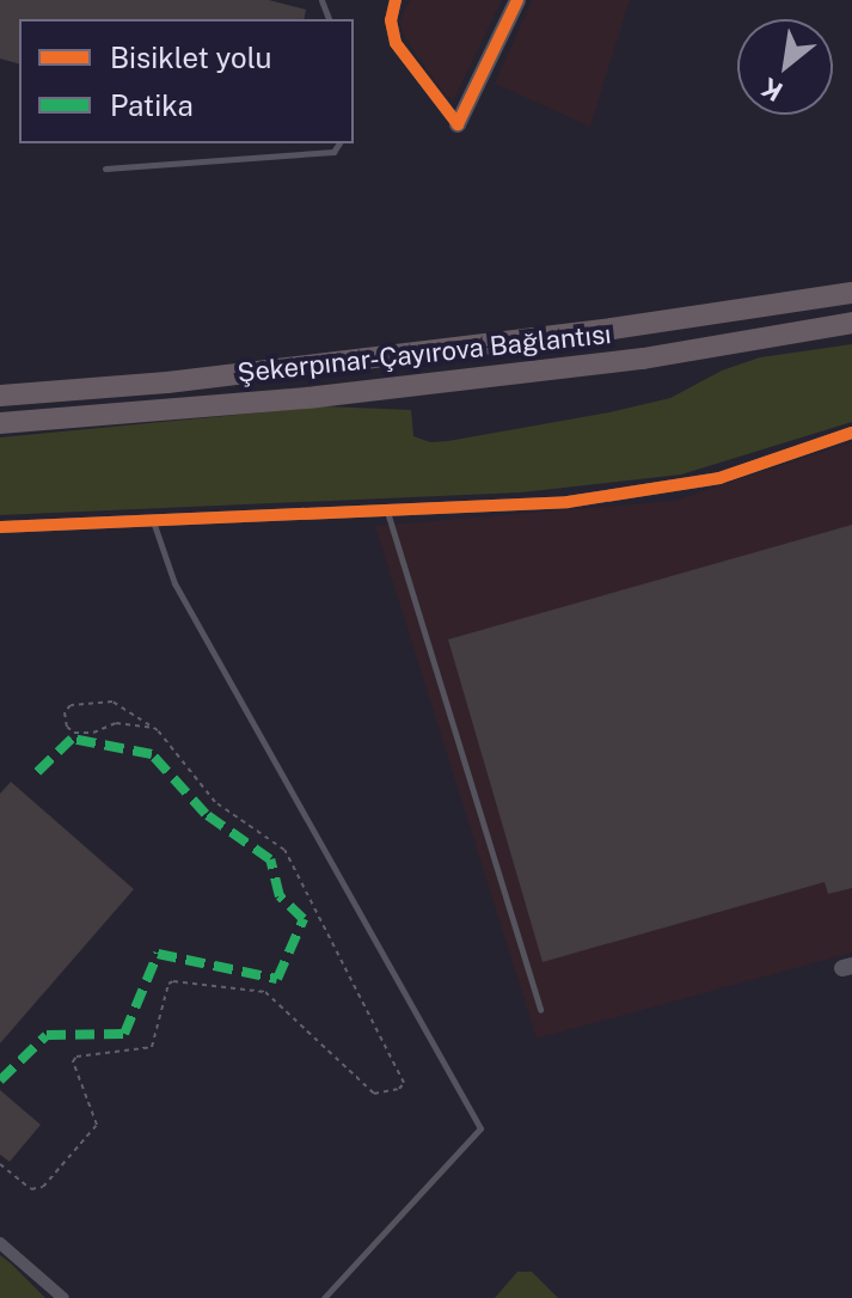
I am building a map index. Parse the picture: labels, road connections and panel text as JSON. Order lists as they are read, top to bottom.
{
  "streets": {
    "highway": ["Şekerpınar-Çayırova Bağlantısı"]
  },
  "legend": ["Bisiklet yolu", "Patika"],
  "north": "bottom left"
}
